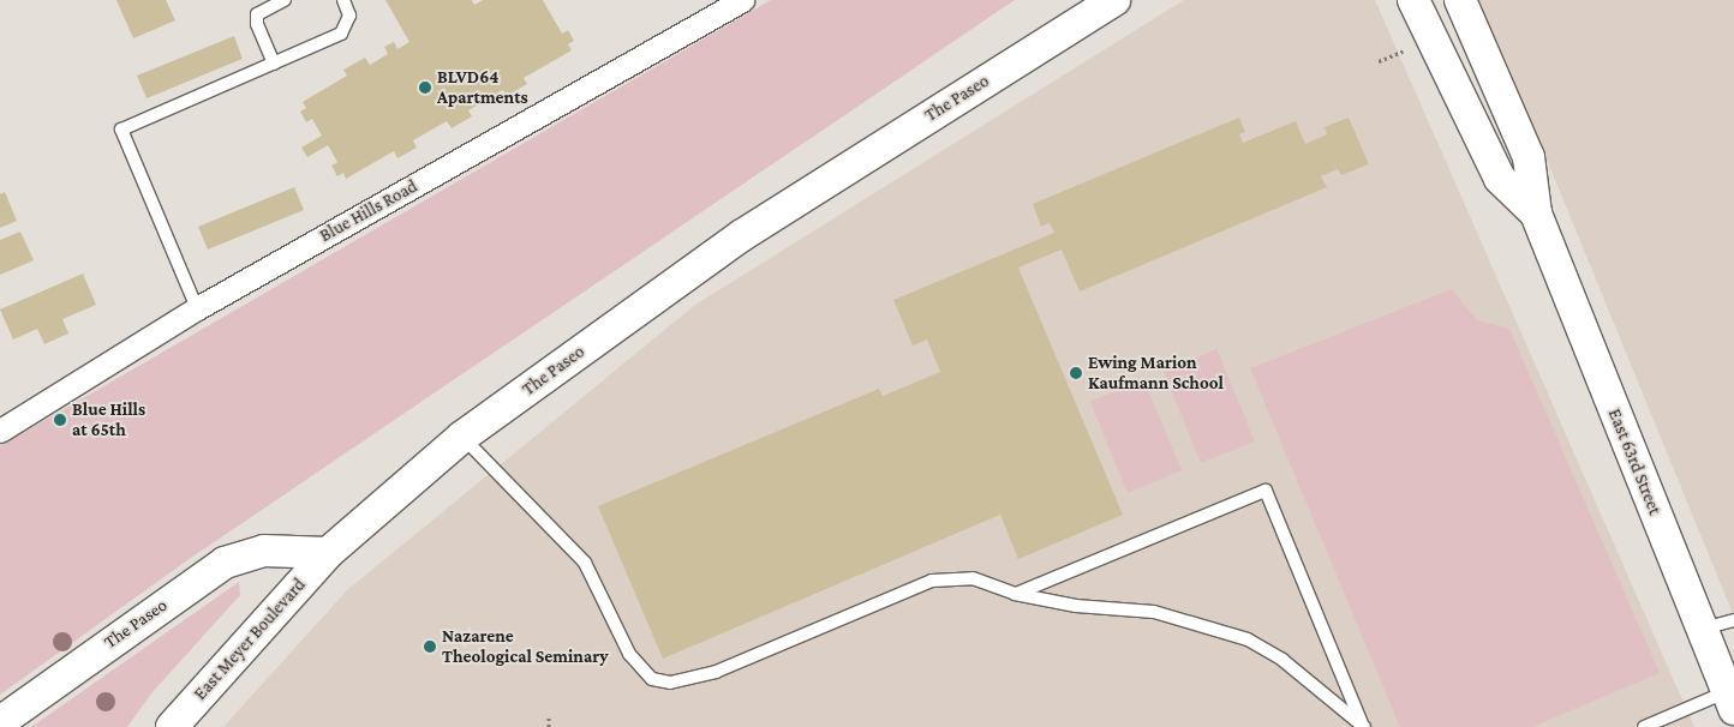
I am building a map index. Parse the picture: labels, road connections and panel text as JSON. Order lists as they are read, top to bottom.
{
  "streets": {
    "main road": ["The Paseo", "East 63rd Street", "East Meyer Boulevard"],
    "street": ["Blue Hills Road"]
  },
  "crossings": [
    ["The Paseo", "East Meyer Boulevard"]
  ],
  "places": [
    "BLVD64 Apartments",
    "Ewing Marion Kaufmann School",
    "Blue Hills at 65th",
    "Nazarene Theological Seminary"
  ]
}
